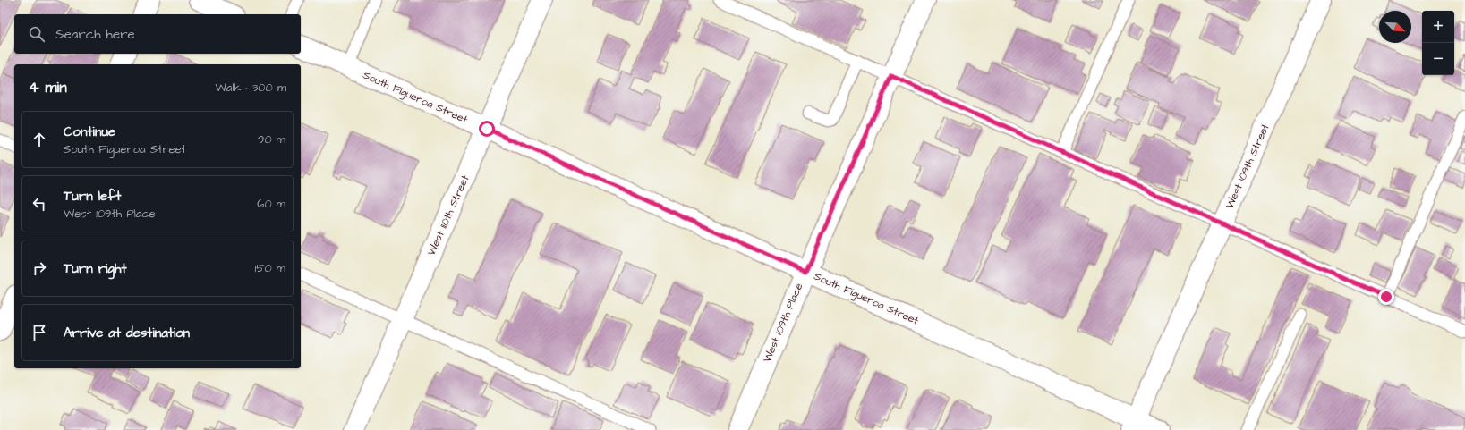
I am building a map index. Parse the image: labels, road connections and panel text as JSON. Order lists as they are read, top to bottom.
{
  "streets": {
    "street": [
      "South Figueroa Street",
      "West 109th Street",
      "West 110th Street",
      "West 109th Place"
    ]
  },
  "crossings": [
    ["South Figueroa Street", "West 109th Street"],
    ["South Figueroa Street", "West 110th Street"],
    ["South Figueroa Street", "West 109th Place"]
  ],
  "north": "bottom right",
  "page": {
    "map_buttons": ["+", "−"],
    "search": "Search here",
    "heading": ["4 min", "Walk · 300 m"],
    "list": [
      ["Continue", "South Figueroa Street", "90 m"],
      ["Turn left", "West 109th Place", "60 m"],
      ["Turn right", "150 m"],
      "Arrive at destination"
    ]
  }
}
